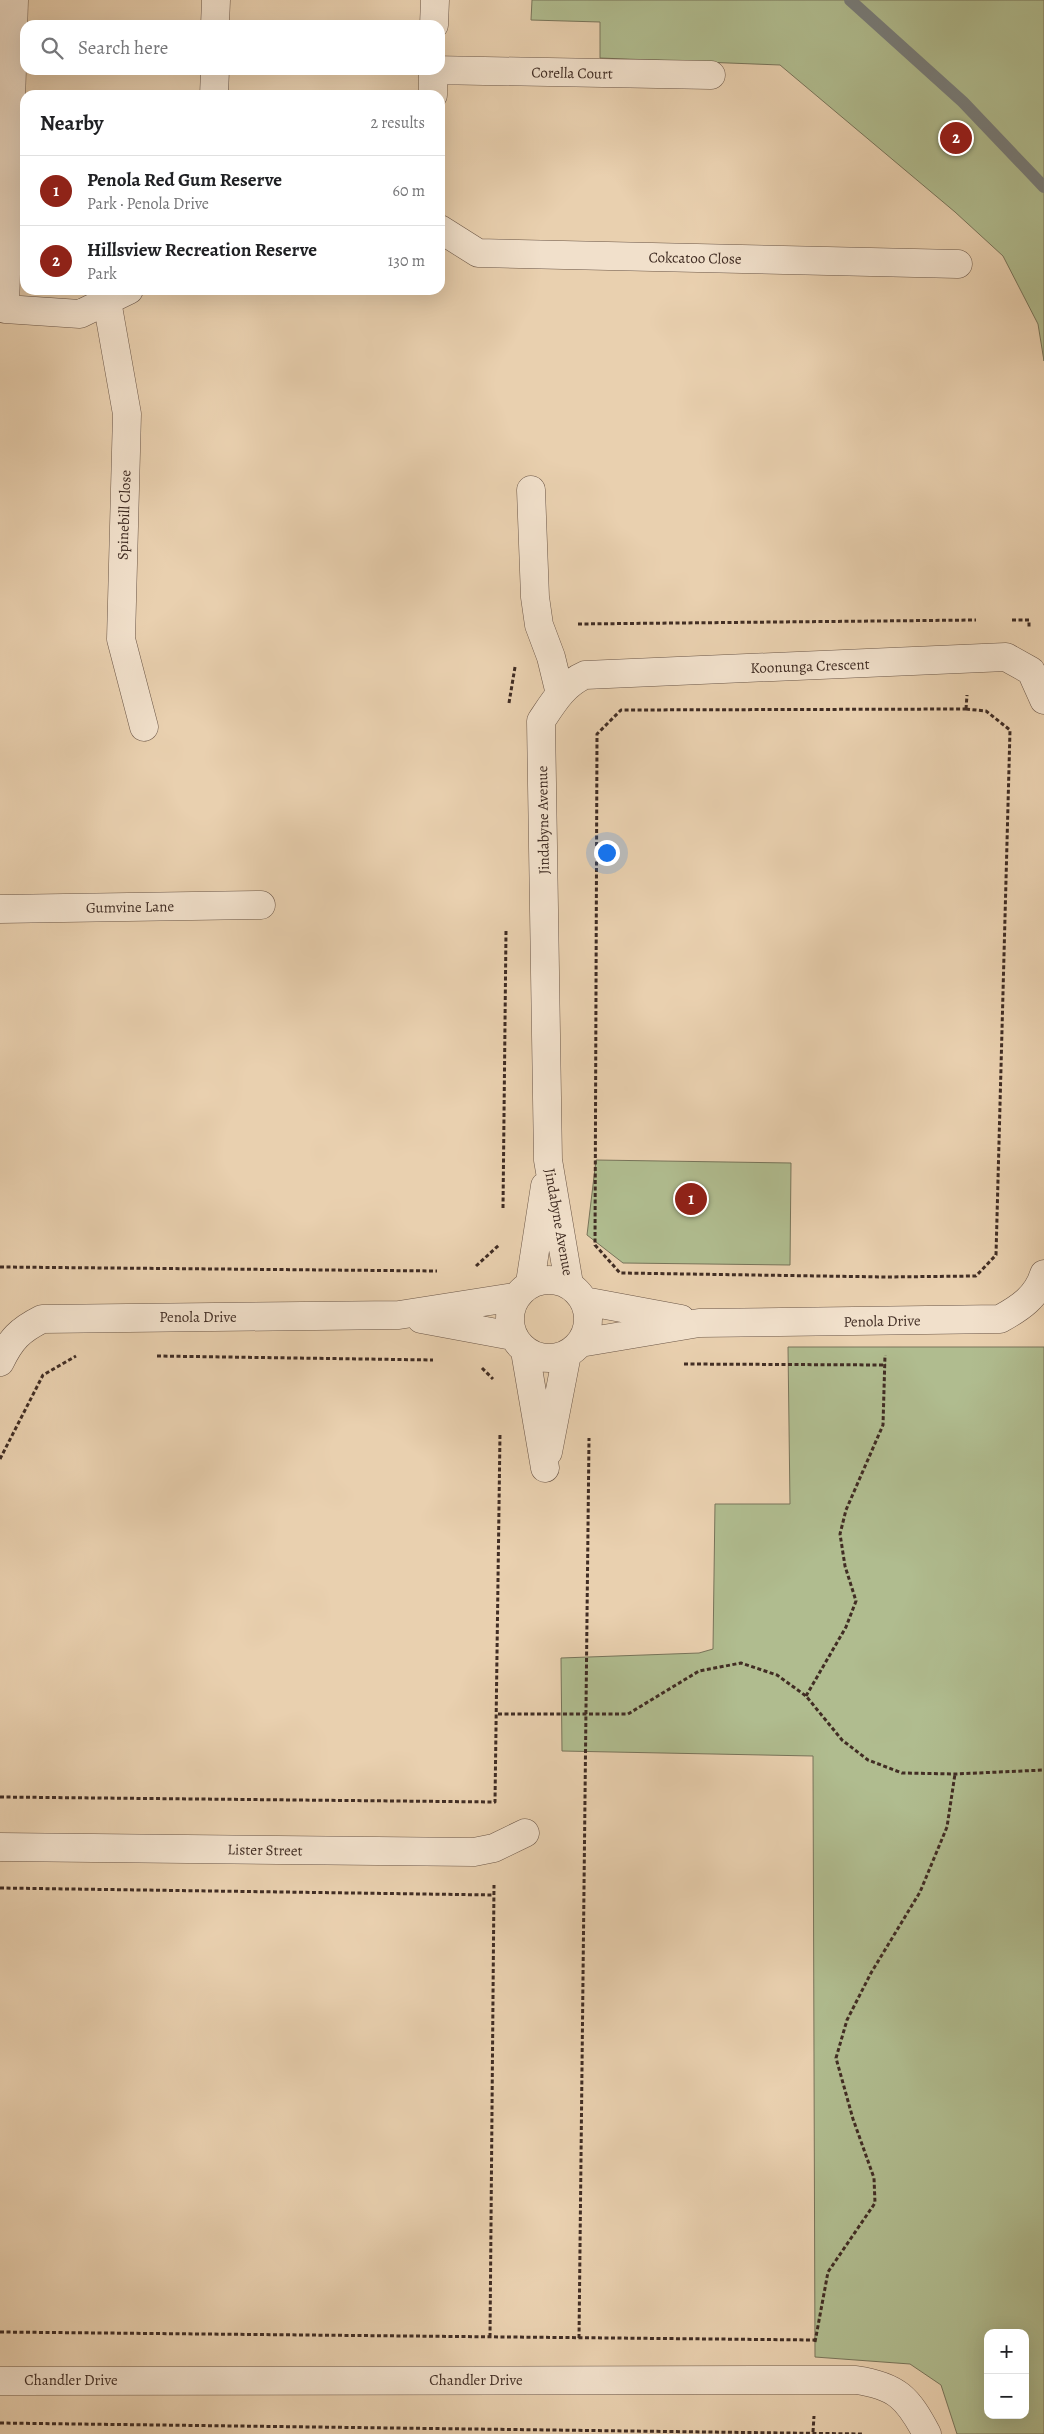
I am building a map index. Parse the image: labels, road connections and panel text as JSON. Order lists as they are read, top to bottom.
{
  "streets": {
    "street": [
      "Corella Court",
      "Cokcatoo Close",
      "Spinebill Close",
      "Koonunga Crescent",
      "Jindabyne Avenue",
      "Gumvine Lane",
      "Penola Drive",
      "Lister Street",
      "Chandler Drive"
    ]
  },
  "crossings": [
    ["Koonunga Crescent", "Jindabyne Avenue"],
    ["Jindabyne Avenue", "Penola Drive"]
  ],
  "page": {
    "search": "Search here",
    "heading": ["Nearby", "2 results"],
    "pins": ["2", "1"],
    "list": [
      {
        "mark": "1",
        "name": "Penola Red Gum Reserve",
        "note": "Park · Penola Drive",
        "value": "60 m"
      },
      {
        "mark": "2",
        "name": "Hillsview Recreation Reserve",
        "note": "Park",
        "value": "130 m"
      }
    ],
    "map_buttons": ["+", "−"]
  }
}
